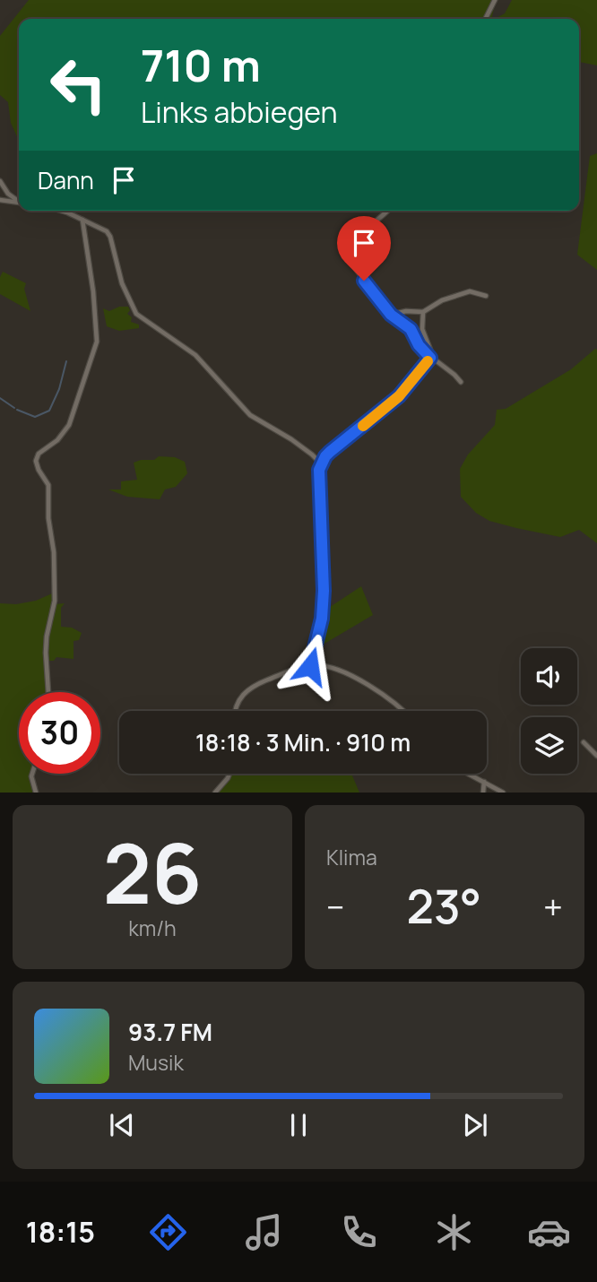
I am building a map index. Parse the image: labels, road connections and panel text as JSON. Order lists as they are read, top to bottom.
{
  "page": {
    "turn": ["710 m", "Links abbiegen"],
    "then": "Dann",
    "limit": "30",
    "trip": "18:18 · 3 Min. · 910 m",
    "tile": [
      ["26", "km/h"],
      "Klima"
    ],
    "heat": ["−", "23°", "+"],
    "song": ["93.7 FM", "Musik"],
    "tabs": "18:15"
  }
}
